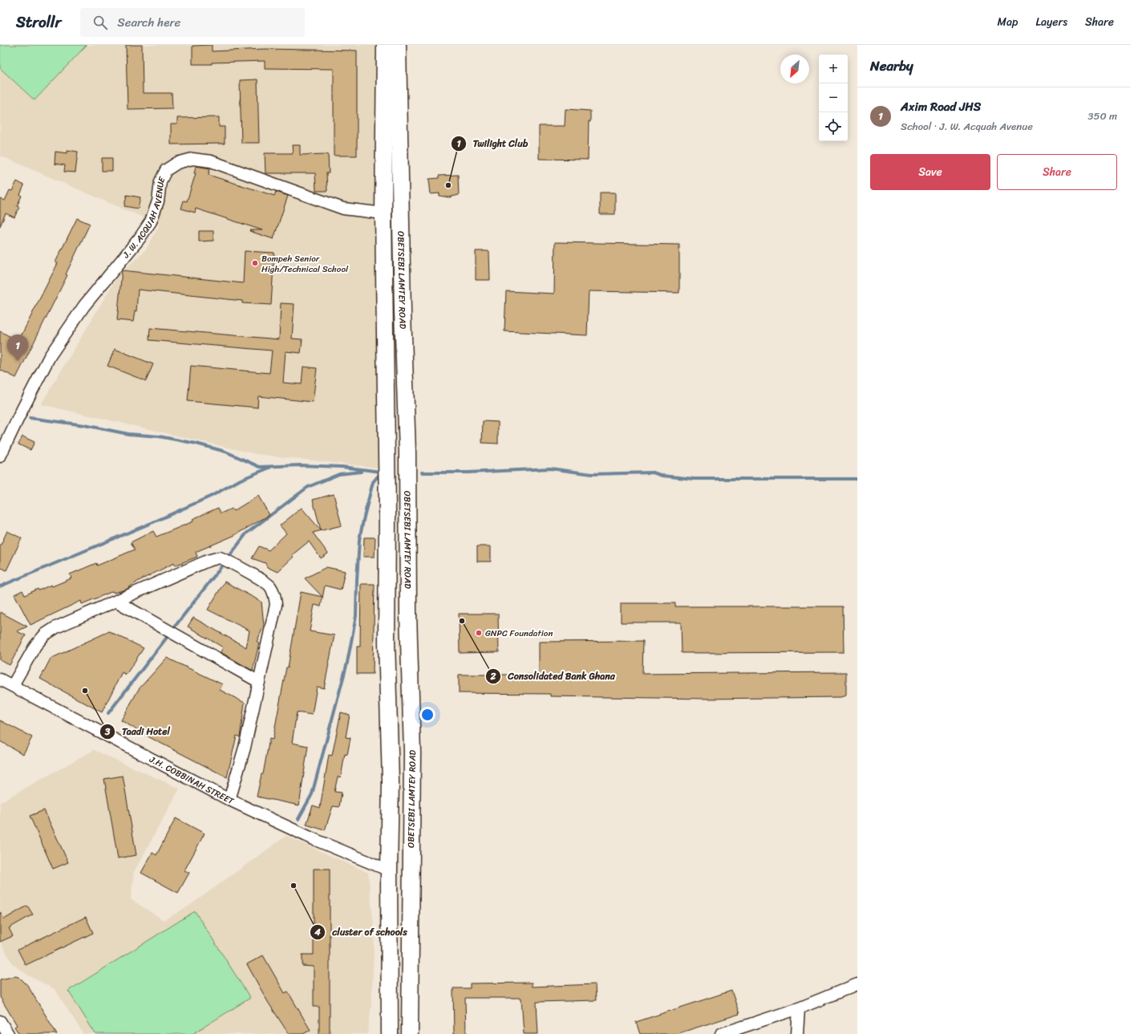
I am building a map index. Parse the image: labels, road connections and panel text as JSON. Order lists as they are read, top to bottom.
{
  "streets": {
    "main road": ["OBETSEBI LAMTEY ROAD"],
    "street": ["J. W. ACQUAH AVENUE", "J.H. COBBINAH STREET"]
  },
  "crossings": [
    ["J. W. ACQUAH AVENUE", "OBETSEBI LAMTEY ROAD"],
    ["OBETSEBI LAMTEY ROAD", "J.H. COBBINAH STREET"]
  ],
  "places": [
    "Twilight Club",
    "Bompeh Senior High/Technical School",
    "Consolidated Bank Ghana",
    "GNPC Foundation",
    "Taadi Hotel",
    "cluster of schools"
  ],
  "north": "bottom left",
  "page": {
    "header": "Strollr",
    "search": "Search here",
    "nav": ["Map", "Layers", "Share"],
    "heading": "Nearby",
    "map_buttons": ["+", "−"],
    "list": [
      {
        "mark": "1",
        "name": "Axim Road JHS",
        "note": "School · J. W. Acquah Avenue",
        "value": "350 m"
      }
    ],
    "buttons": ["Save", "Share"],
    "pins": "1"
  }
}
